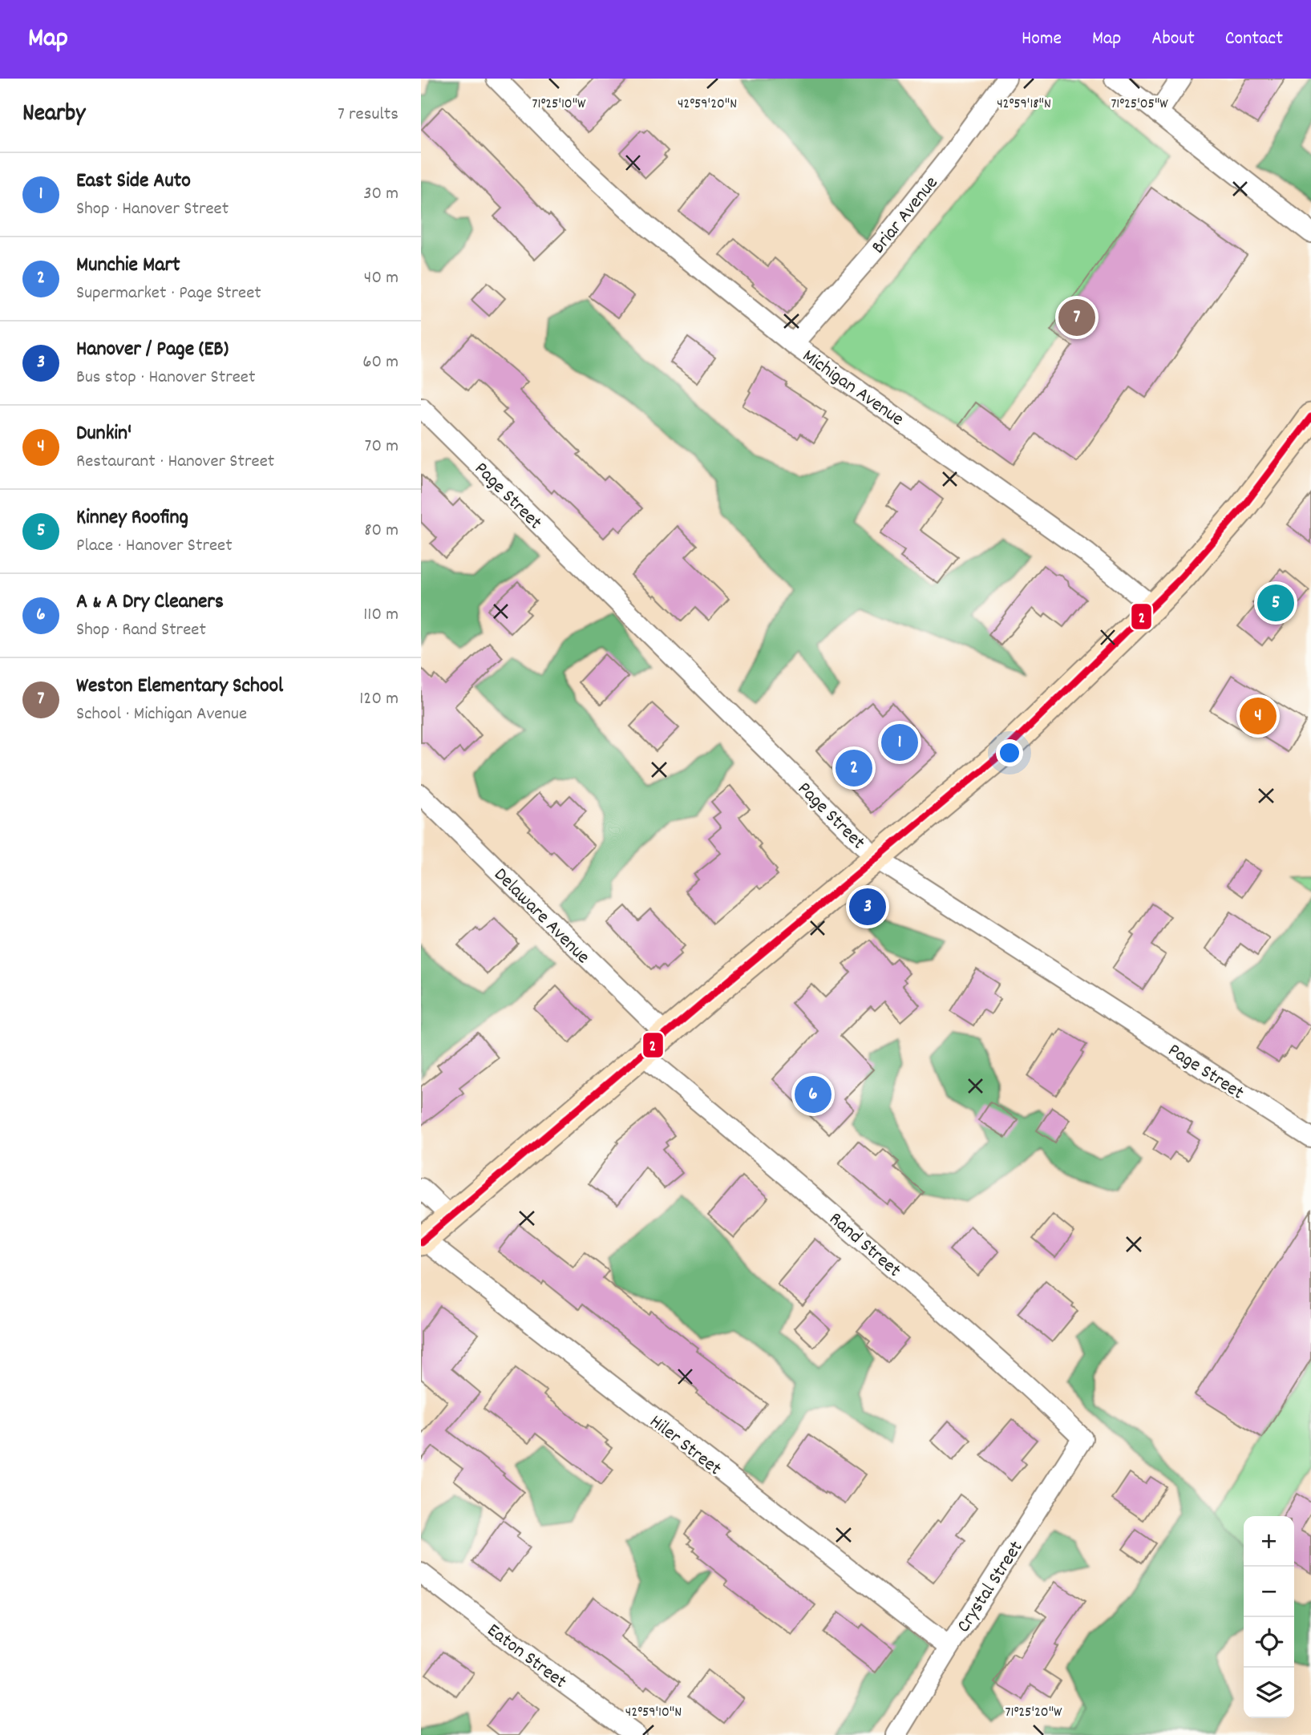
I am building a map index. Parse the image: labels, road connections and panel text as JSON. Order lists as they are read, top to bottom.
{
  "streets": {
    "street": [
      "Briar Avenue",
      "Michigan Avenue",
      "Page Street",
      "Delaware Avenue",
      "Rand Street",
      "Hiler Street",
      "Crystal Street",
      "Eaton Street"
    ]
  },
  "crossings": [
    ["Briar Avenue", "Michigan Avenue"],
    ["Rand Street", "Crystal Street"],
    ["Hiler Street", "Crystal Street"]
  ],
  "lines": ["transit line 2"],
  "page": {
    "header": "Map",
    "nav": [
      "Home",
      "Map",
      "About",
      "Contact"
    ],
    "heading": ["Nearby", "7 results"],
    "list": [
      {
        "mark": "1",
        "name": "East Side Auto",
        "note": "Shop · Hanover Street",
        "value": "30 m"
      },
      {
        "mark": "2",
        "name": "Munchie Mart",
        "note": "Supermarket · Page Street",
        "value": "40 m"
      },
      {
        "mark": "3",
        "name": "Hanover / Page (EB)",
        "note": "Bus stop · Hanover Street",
        "value": "60 m"
      },
      {
        "mark": "4",
        "name": "Dunkin'",
        "note": "Restaurant · Hanover Street",
        "value": "70 m"
      },
      {
        "mark": "5",
        "name": "Kinney Roofing",
        "note": "Place · Hanover Street",
        "value": "80 m"
      },
      {
        "mark": "6",
        "name": "A & A Dry Cleaners",
        "note": "Shop · Rand Street",
        "value": "110 m"
      },
      {
        "mark": "7",
        "name": "Weston Elementary School",
        "note": "School · Michigan Avenue",
        "value": "120 m"
      }
    ],
    "pins": [
      "7",
      "5",
      "4",
      "1",
      "2",
      "3",
      "6"
    ],
    "map_buttons": ["+", "−"]
  },
  "coordinates": [
    "71°25'10\"W",
    "42°59'18\"N",
    "71°25'05\"W",
    "42°59'20\"N",
    "42°59'10\"N",
    "71°25'20\"W"
  ]
}
